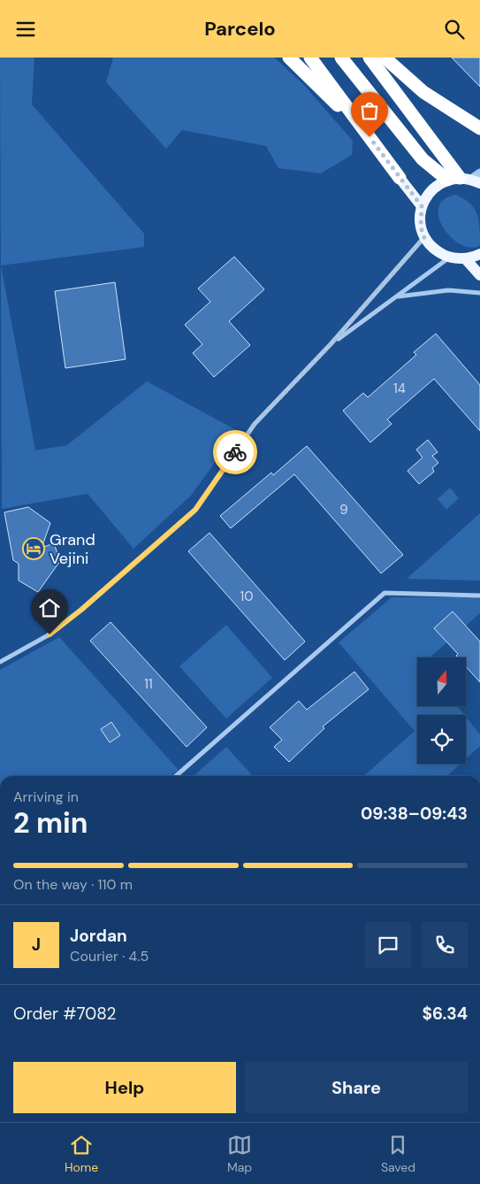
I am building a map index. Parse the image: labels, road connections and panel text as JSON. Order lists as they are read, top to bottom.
{
  "places": {
    "hotel": ["Grand Vejini"]
  },
  "house_numbers": [
    "14",
    "9",
    "10",
    "11"
  ],
  "north": "top",
  "page": {
    "header": "Parcelo",
    "heading": ["2 min", "Arriving in", "09:38–09:43"],
    "panel": [
      "Jordan",
      "Courier · 4.5",
      "Order #7082",
      "$6.34"
    ],
    "bar": "On the way · 110 m",
    "round": "J",
    "buttons": ["Help", "Share"],
    "tabs": ["Home", "Map", "Saved"]
  }
}
